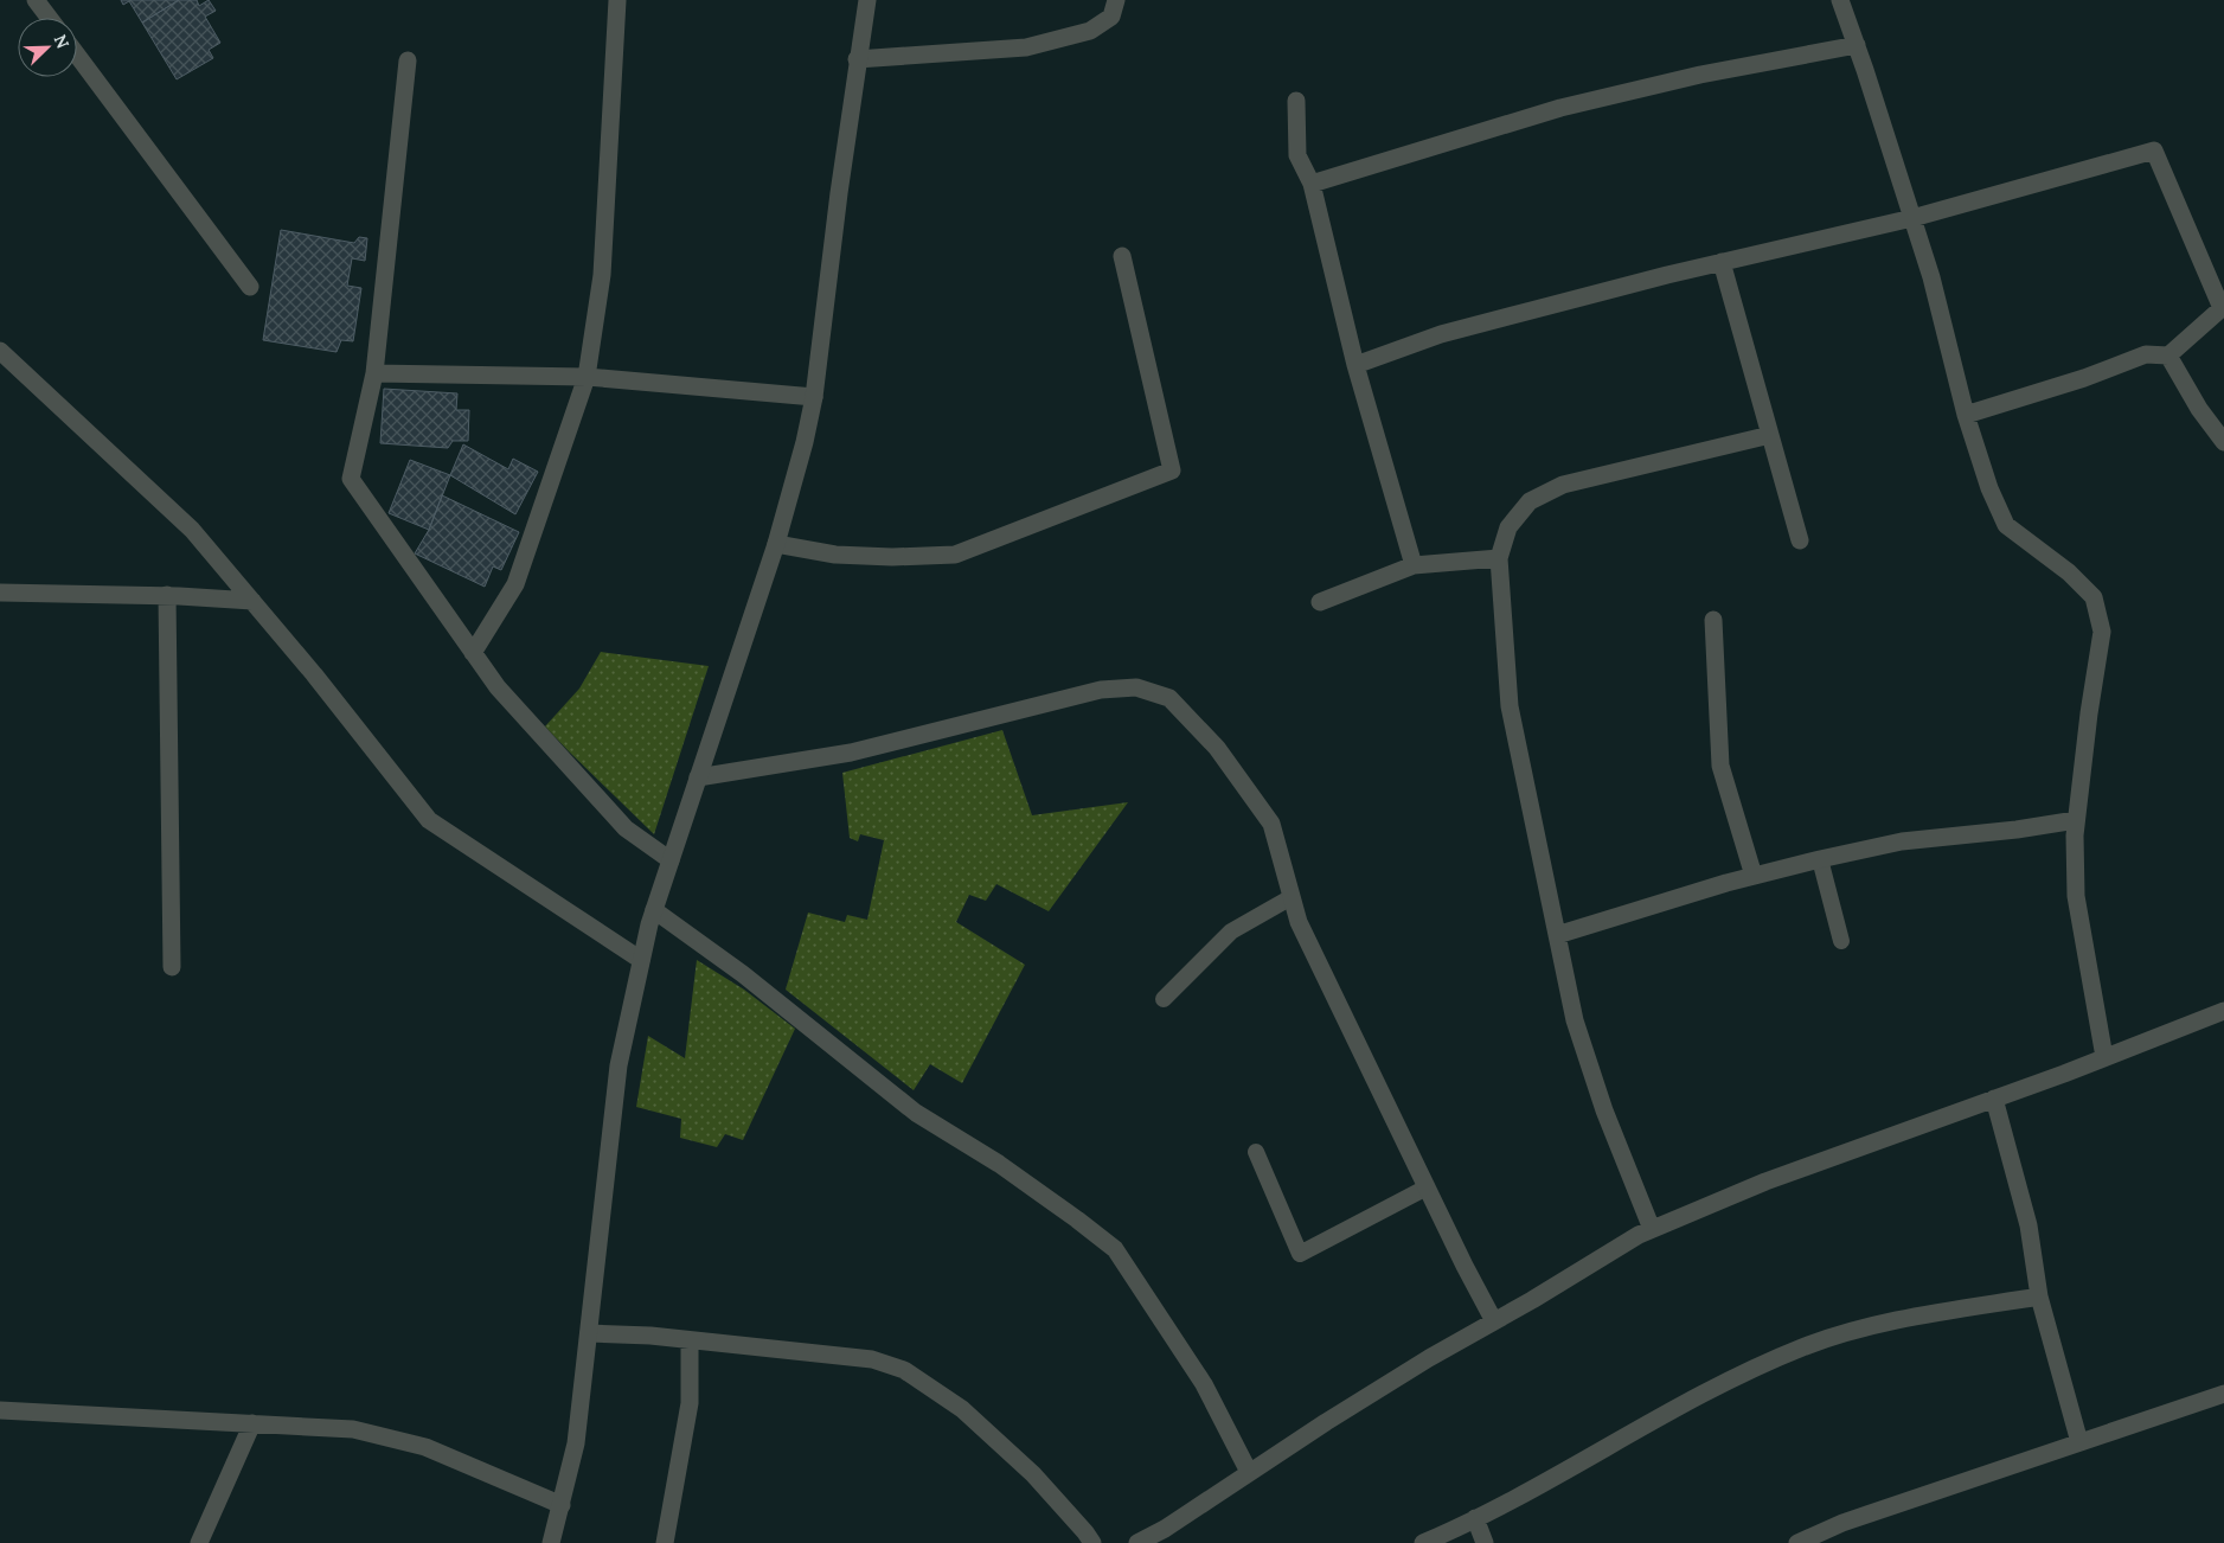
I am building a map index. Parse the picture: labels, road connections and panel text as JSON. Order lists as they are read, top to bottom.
{
  "north": "top right"
}
